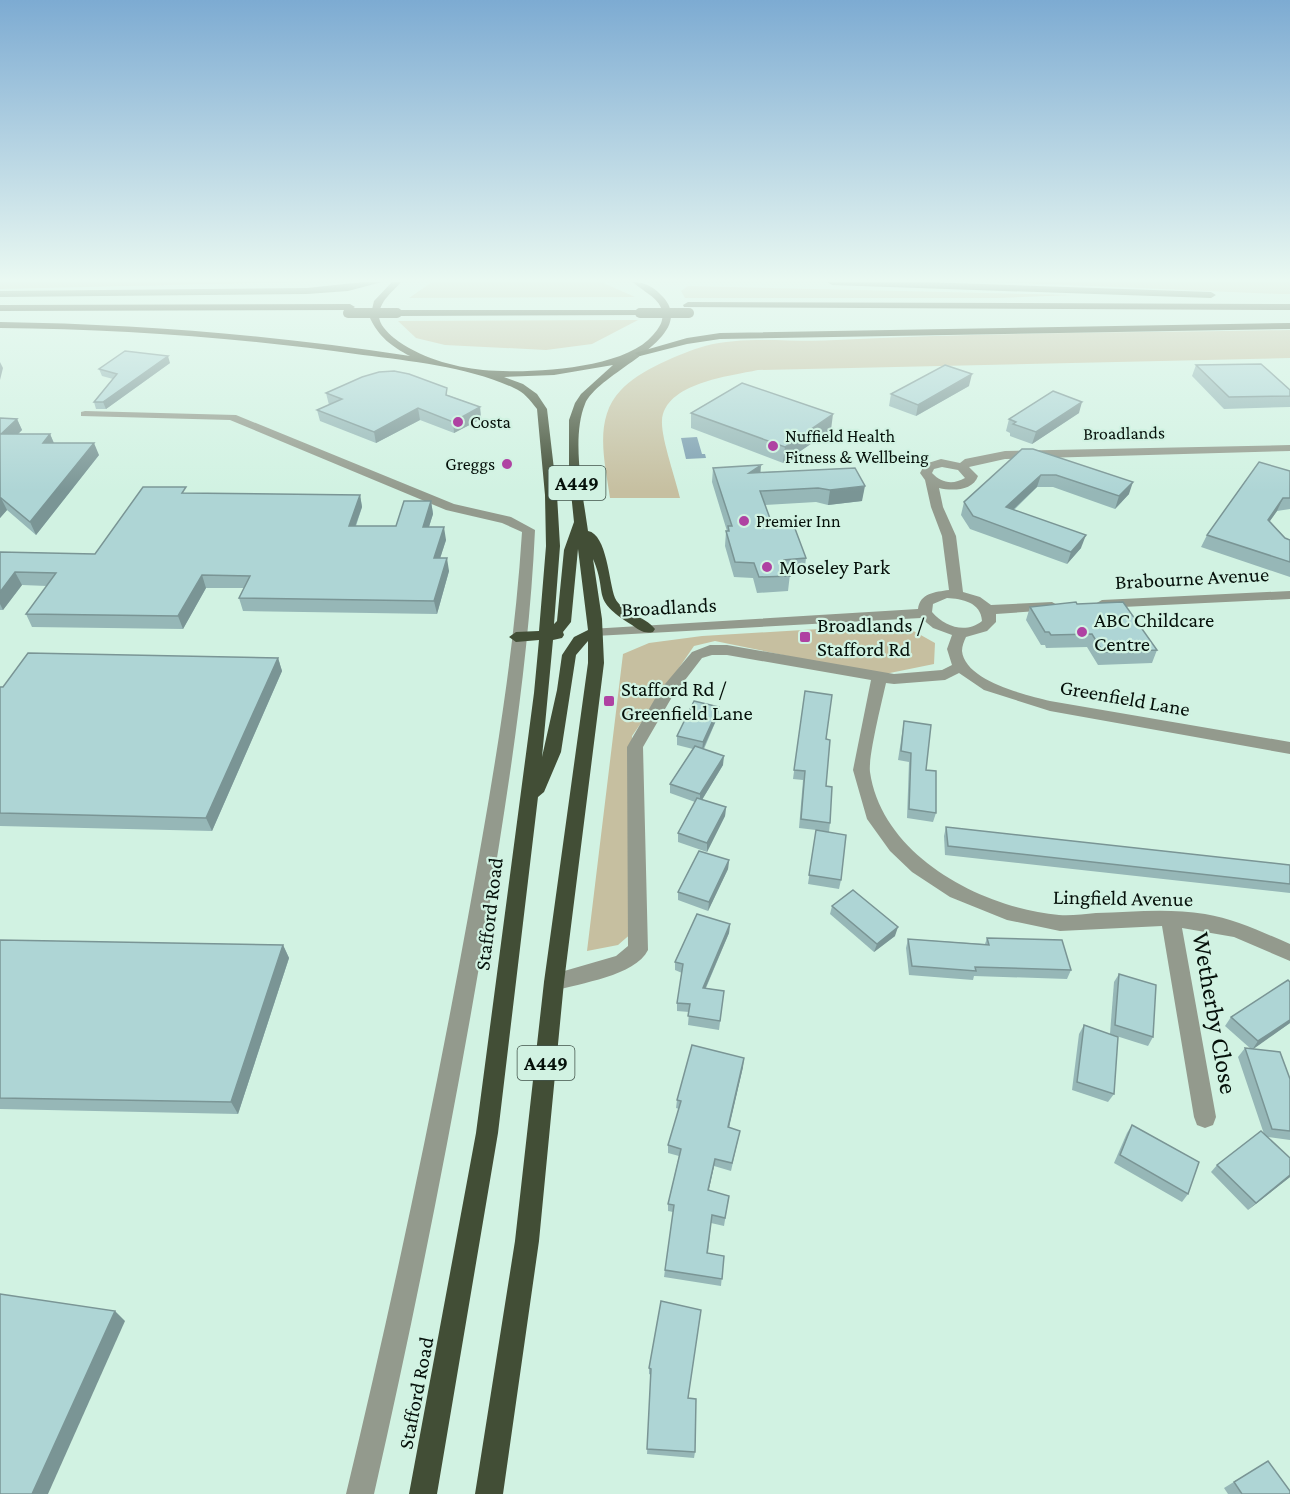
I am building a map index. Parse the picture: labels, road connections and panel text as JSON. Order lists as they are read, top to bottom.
{
  "streets": {
    "highway": ["A449", "Stafford Road"],
    "street": [
      "Broadlands",
      "Brabourne Avenue",
      "Greenfield Lane",
      "Lingfield Avenue",
      "Wetherby Close"
    ]
  },
  "crossings": [
    ["Broadlands", "A449"],
    ["Lingfield Avenue", "Wetherby Close"]
  ],
  "places": {
    "other": [
      "Costa",
      "Nuffield Health Fitness & Wellbeing",
      "Greggs",
      "Premier Inn",
      "Moseley Park",
      "ABC Childcare Centre"
    ],
    "transit": ["Broadlands / Stafford Rd", "Stafford Rd / Greenfield Lane"]
  }
}
